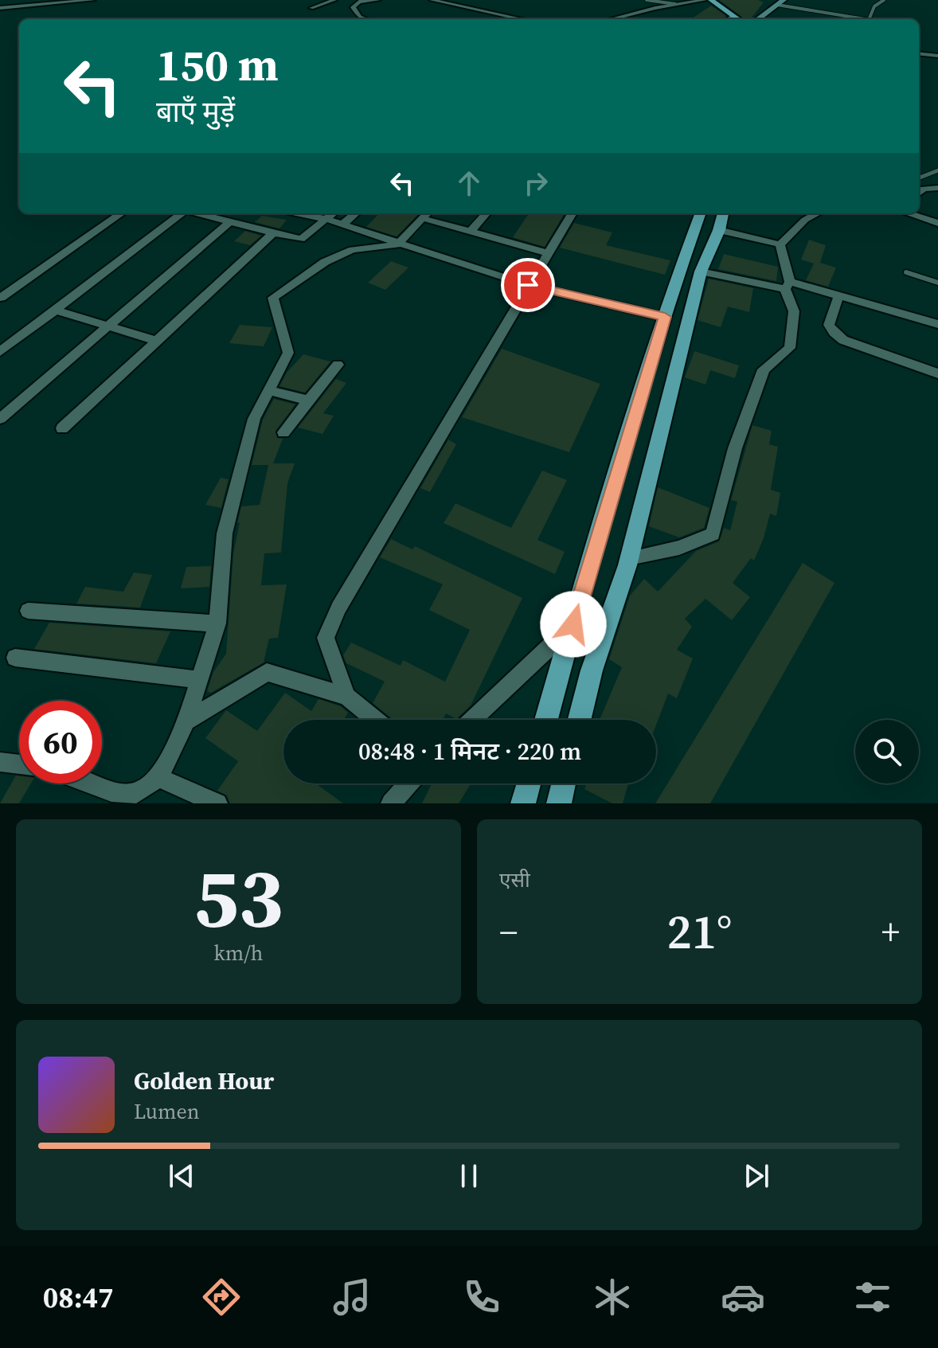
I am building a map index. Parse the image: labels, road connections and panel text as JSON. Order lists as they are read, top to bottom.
{
  "page": {
    "turn": ["150 m", "बाएँ मुड़ें"],
    "limit": "60",
    "trip": "08:48 · 1 मिनट · 220 m",
    "tile": [
      ["53", "km/h"],
      "एसी"
    ],
    "heat": ["−", "21°", "+"],
    "song": ["Golden Hour", "Lumen"],
    "tabs": "08:47"
  }
}
